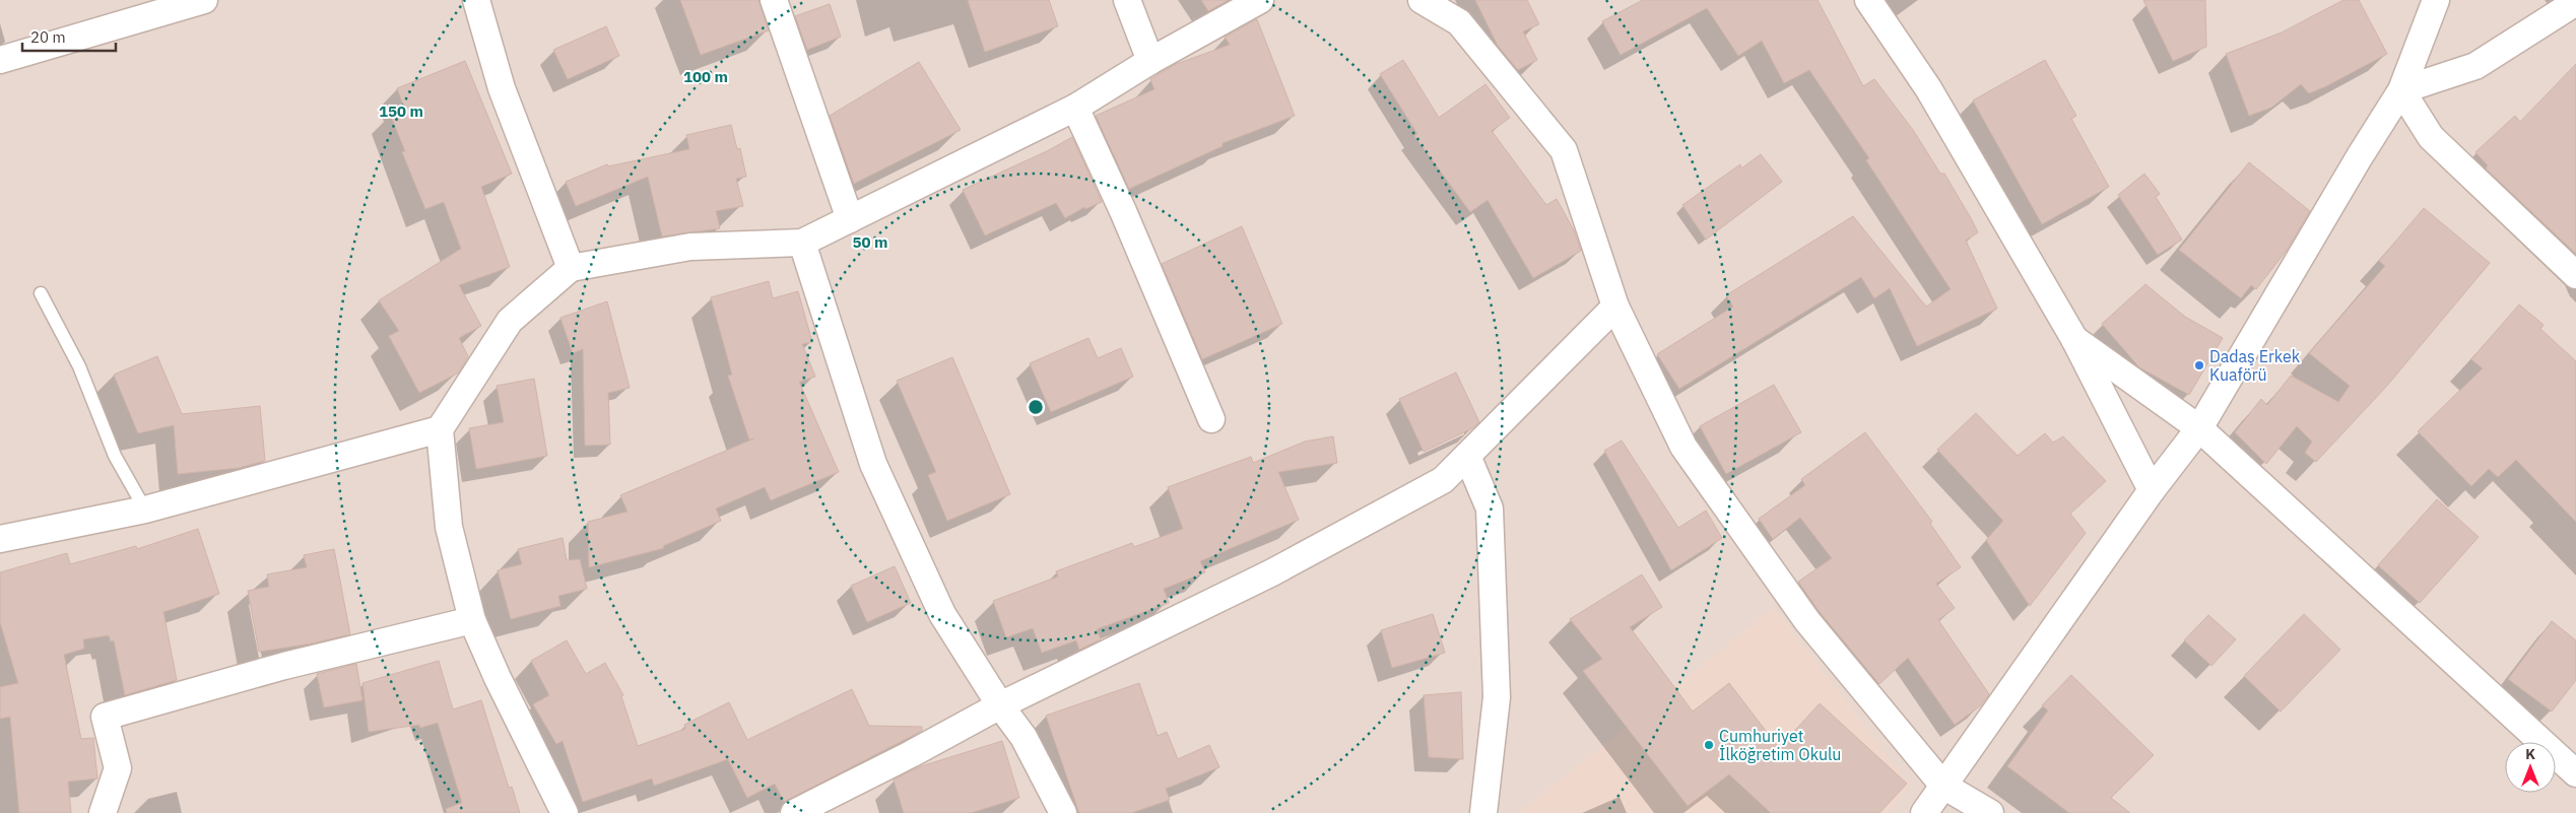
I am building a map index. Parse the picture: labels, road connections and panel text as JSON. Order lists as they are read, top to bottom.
{
  "places": ["Dadaş Erkek Kuaförü", "Cumhuriyet İlköğretim Okulu"],
  "scale_bar": "20 m",
  "north": "top",
  "rings": ["100 m", "150 m", "50 m"]
}
